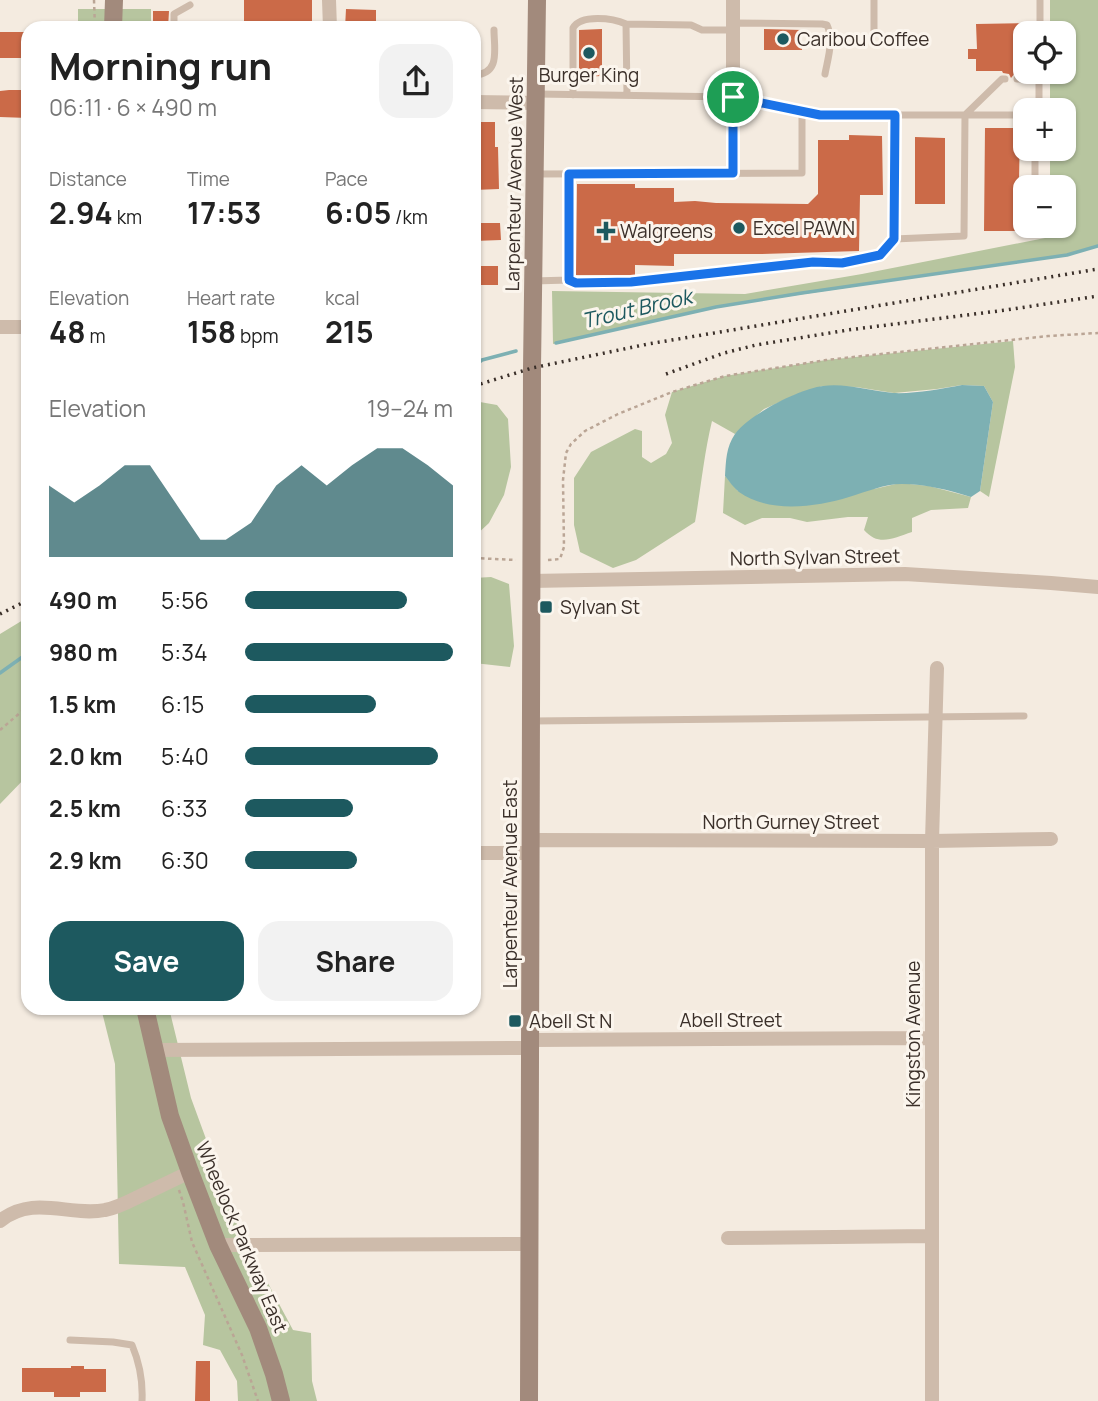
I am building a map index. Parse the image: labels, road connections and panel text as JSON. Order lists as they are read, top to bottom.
{
  "streets": {
    "main road": ["Larpenteur Avenue West", "Larpenteur Avenue East", "Wheelock Parkway East"],
    "street": [
      "North Sylvan Street",
      "North Gurney Street",
      "Abell Street",
      "Kingston Avenue"
    ]
  },
  "crossings": [
    ["Larpenteur Avenue West", "Larpenteur Avenue East"],
    ["North Sylvan Street", "Larpenteur Avenue East"],
    ["North Gurney Street", "Larpenteur Avenue East"],
    ["North Gurney Street", "Kingston Avenue"],
    ["Larpenteur Avenue East", "Abell Street"],
    ["Abell Street", "Kingston Avenue"],
    ["Abell Street", "Wheelock Parkway East"]
  ],
  "water": ["Trout Brook"],
  "places": {
    "other": ["Caribou Coffee", "Burger King", "Excel PAWN"],
    "health": ["Walgreens"],
    "transit": ["Sylvan St", "Abell St N"]
  },
  "page": {
    "map_buttons": ["+", "−"],
    "heading": ["Morning run", "06:11 · 6 × 490 m"],
    "stats": [
      ["Distance", "2.94 km"],
      ["Time", "17:53"],
      ["Pace", "6:05 /km"],
      ["Elevation", "48 m"],
      ["Heart rate", "158 bpm"],
      ["kcal", "215"]
    ],
    "chart": ["Elevation", "19–24 m"],
    "list": [
      {
        "name": "490 m",
        "note": "5:56"
      },
      {
        "name": "980 m",
        "note": "5:34"
      },
      {
        "name": "1.5 km",
        "note": "6:15"
      },
      {
        "name": "2.0 km",
        "note": "5:40"
      },
      {
        "name": "2.5 km",
        "note": "6:33"
      },
      {
        "name": "2.9 km",
        "note": "6:30"
      }
    ],
    "buttons": ["Save", "Share"]
  }
}
